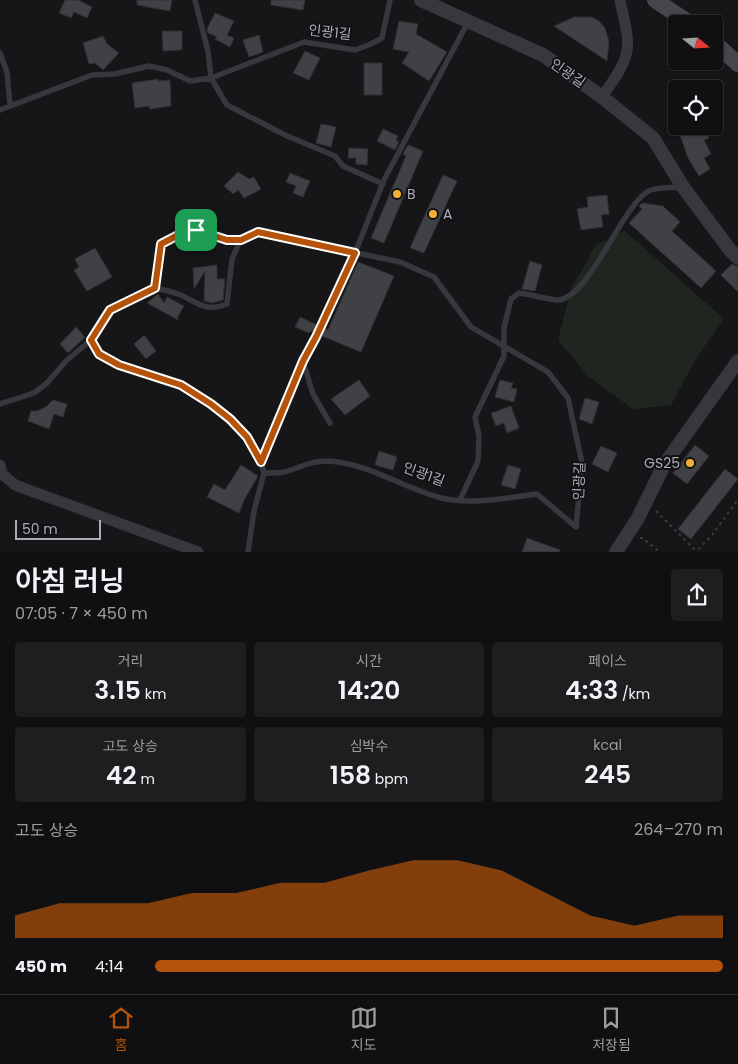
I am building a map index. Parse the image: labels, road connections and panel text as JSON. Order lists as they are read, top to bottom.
{
  "streets": {
    "street": ["인광길"],
    "lane": ["인광1길"]
  },
  "crossings": [
    ["인광1길", "인광길"]
  ],
  "places": ["B", "A", "GS25"],
  "scale_bar": "50 m",
  "north": "right",
  "page": {
    "scale": "50 m",
    "heading": ["아침 러닝", "07:05 · 7 × 450 m"],
    "stats": [
      ["거리", "3.15 km"],
      ["시간", "14:20"],
      ["페이스", "4:33 /km"],
      ["고도 상승", "42 m"],
      ["심박수", "158 bpm"],
      ["kcal", "245"]
    ],
    "chart": ["고도 상승", "264–270 m"],
    "list": [
      {
        "name": "450 m",
        "note": "4:14"
      }
    ],
    "tabs": ["홈", "지도", "저장됨"]
  }
}
